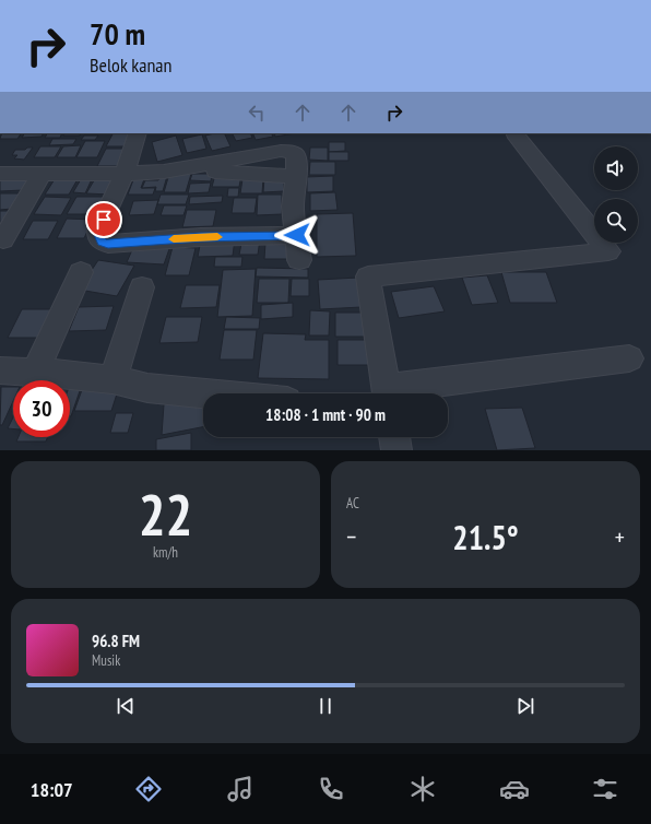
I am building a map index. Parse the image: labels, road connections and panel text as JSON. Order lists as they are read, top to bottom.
{
  "page": {
    "turn": ["70 m", "Belok kanan"],
    "limit": "30",
    "trip": "18:08 · 1 mnt · 90 m",
    "tile": [
      ["22", "km/h"],
      "AC"
    ],
    "heat": ["−", "21.5°", "+"],
    "song": ["96.8 FM", "Musik"],
    "tabs": "18:07"
  }
}
